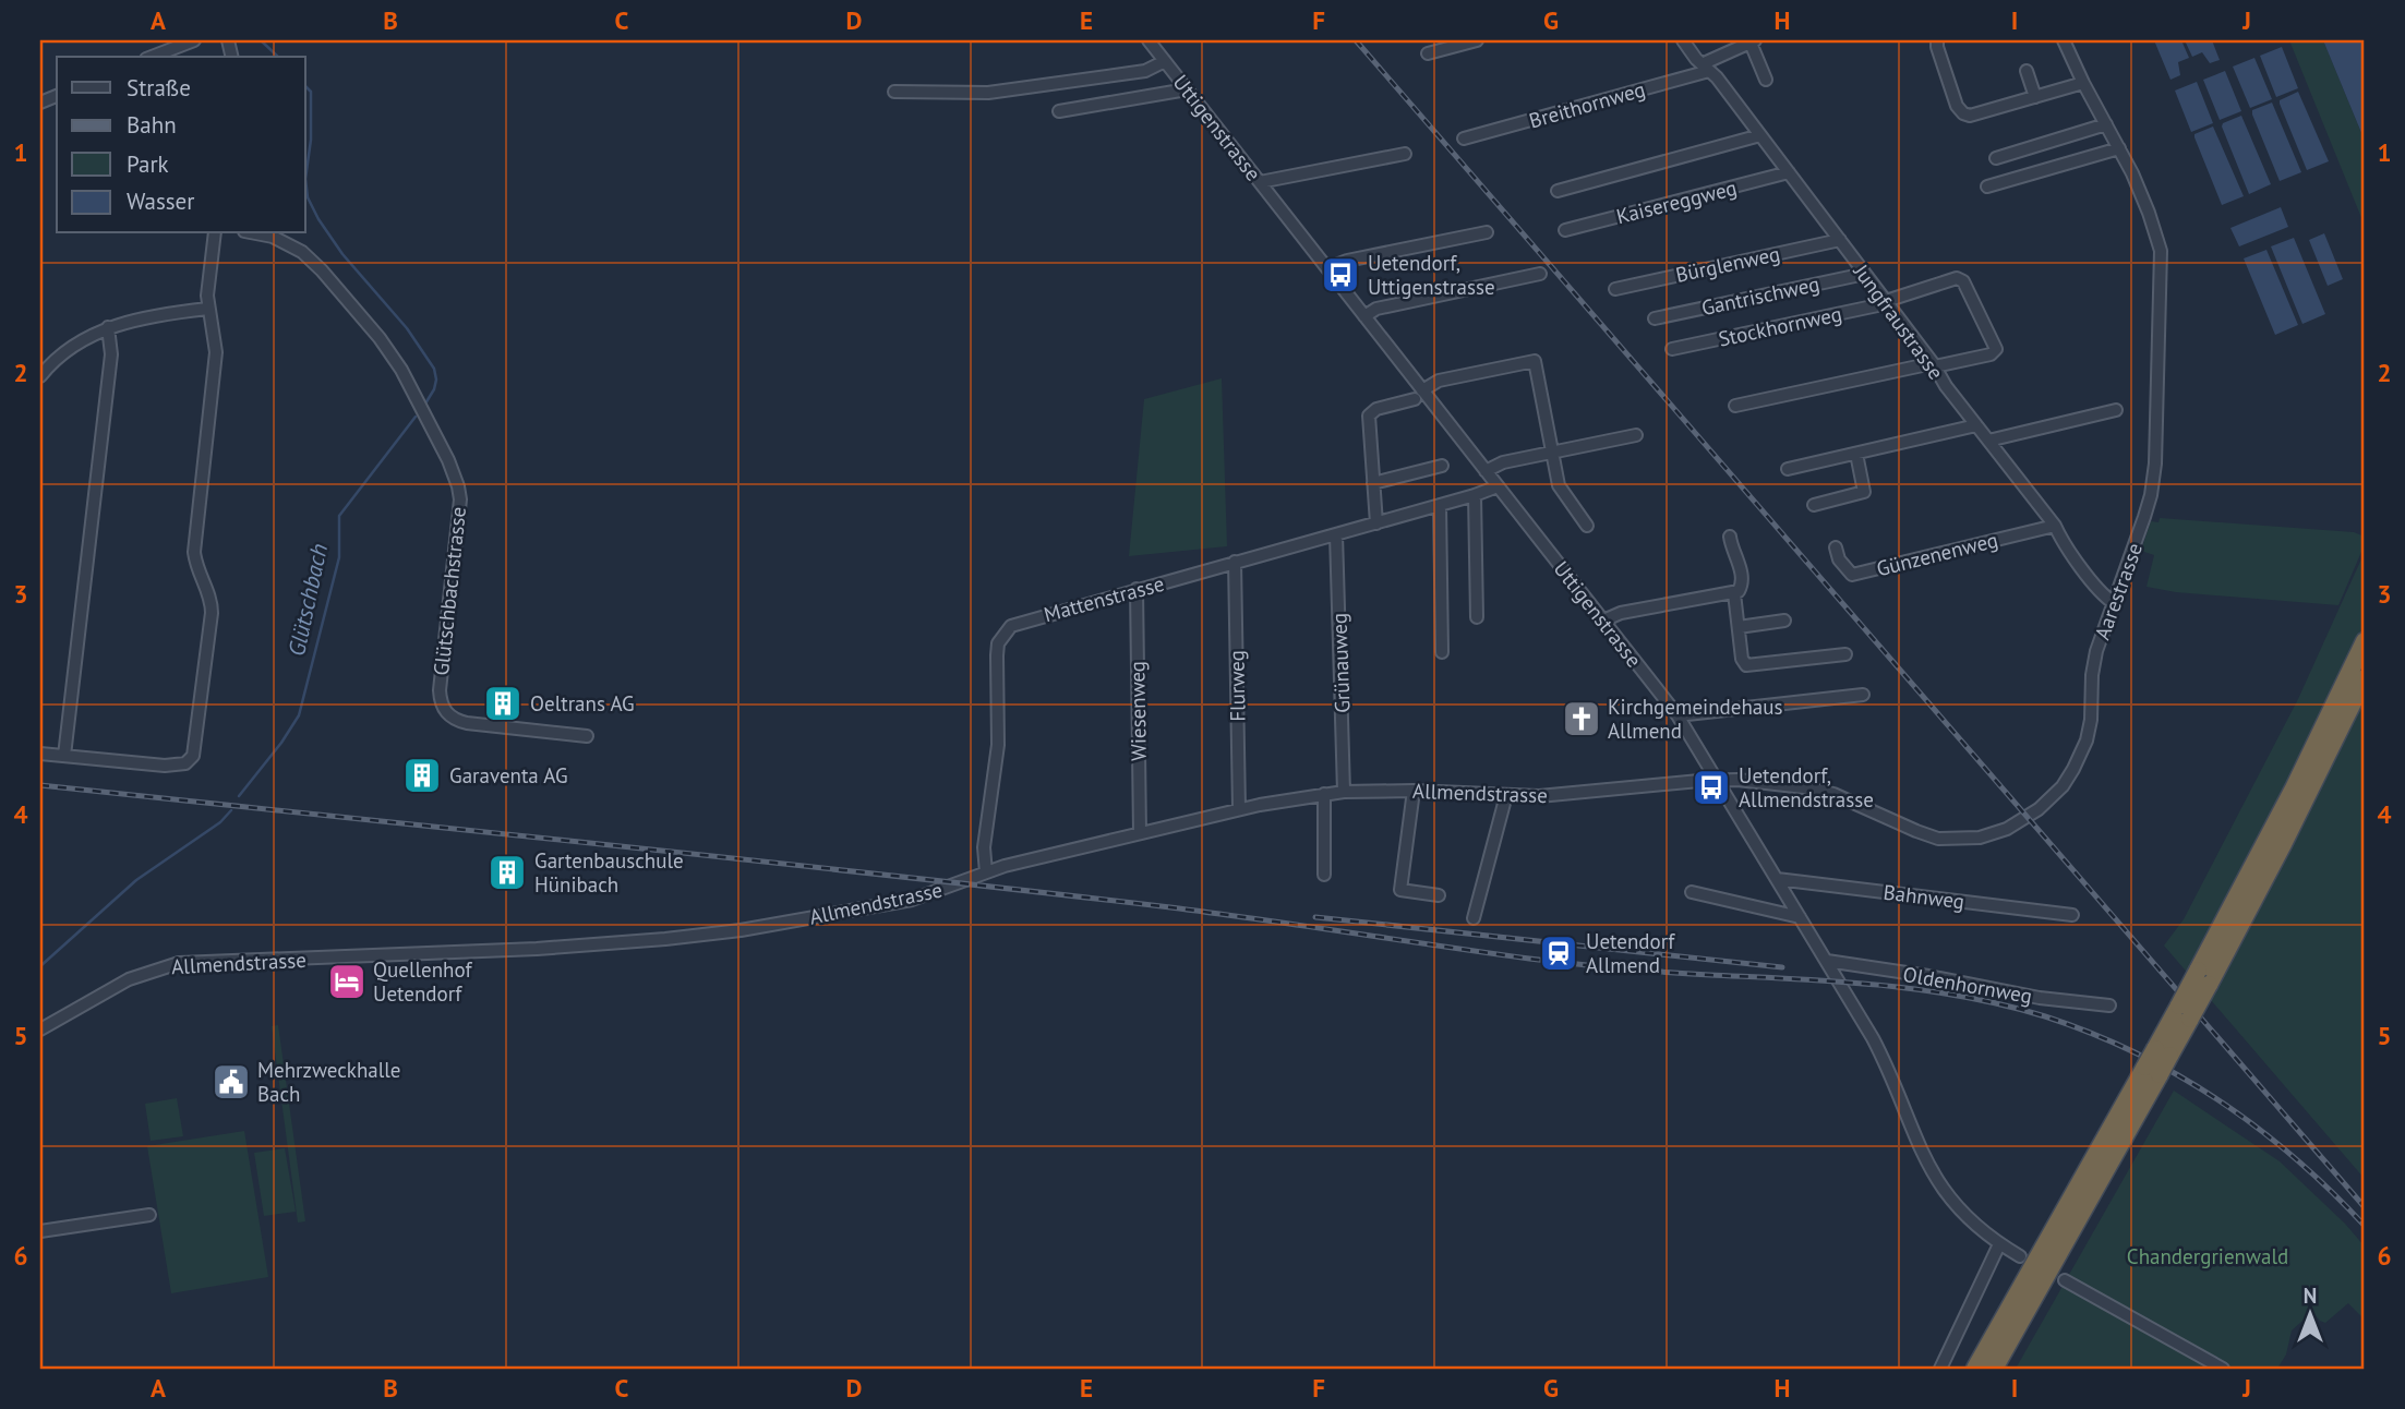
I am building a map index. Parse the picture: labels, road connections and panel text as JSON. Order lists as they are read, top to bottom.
{
  "streets": {
    "street": [
      "Breithornweg",
      "Uttigenstrasse",
      "Kaisereggweg",
      "Bürglenweg",
      "Gantrischweg",
      "Jungfraustrasse",
      "Stockhornweg",
      "Günzenenweg",
      "Glütschbachstrasse",
      "Aarestrasse",
      "Mattenstrasse",
      "Grünauweg",
      "Flurweg",
      "Wiesenweg",
      "Allmendstrasse",
      "Bahnweg",
      "Oldenhornweg"
    ]
  },
  "crossings": [
    ["Breithornweg", "Jungfraustrasse"],
    ["Uttigenstrasse", "Aarestrasse"],
    ["Uttigenstrasse", "Mattenstrasse"],
    ["Uttigenstrasse", "Allmendstrasse"],
    ["Uttigenstrasse", "Bahnweg"],
    ["Uttigenstrasse", "Oldenhornweg"],
    ["Kaisereggweg", "Jungfraustrasse"],
    ["Bürglenweg", "Jungfraustrasse"],
    ["Gantrischweg", "Jungfraustrasse"],
    ["Jungfraustrasse", "Stockhornweg"],
    ["Jungfraustrasse", "Günzenenweg"],
    ["Jungfraustrasse", "Aarestrasse"],
    ["Aarestrasse", "Allmendstrasse"],
    ["Mattenstrasse", "Grünauweg"],
    ["Mattenstrasse", "Flurweg"],
    ["Mattenstrasse", "Wiesenweg"],
    ["Mattenstrasse", "Allmendstrasse"],
    ["Grünauweg", "Allmendstrasse"],
    ["Flurweg", "Allmendstrasse"],
    ["Wiesenweg", "Allmendstrasse"]
  ],
  "water": ["Glütschbach"],
  "parks": ["Chandergrienwald"],
  "places": {
    "bus stop": ["Uetendorf, Uttigenstrasse", "Uetendorf, Allmendstrasse"],
    "building": ["Oeltrans AG", "Garaventa AG", "Gartenbauschule Hünibach"],
    "church": ["Kirchgemeindehaus Allmend"],
    "station": ["Uetendorf Allmend"],
    "hotel": ["Quellenhof Uetendorf"],
    "public building": ["Mehrzweckhalle Bach"]
  },
  "legend": [
    "Straße",
    "Bahn",
    "Park",
    "Wasser"
  ],
  "north": "top",
  "grid": {
    "columns": [
      "A",
      "B",
      "C",
      "D",
      "E",
      "F",
      "G",
      "H",
      "I",
      "J"
    ],
    "rows": [
      "1",
      "2",
      "3",
      "4",
      "5",
      "6"
    ]
  }
}
